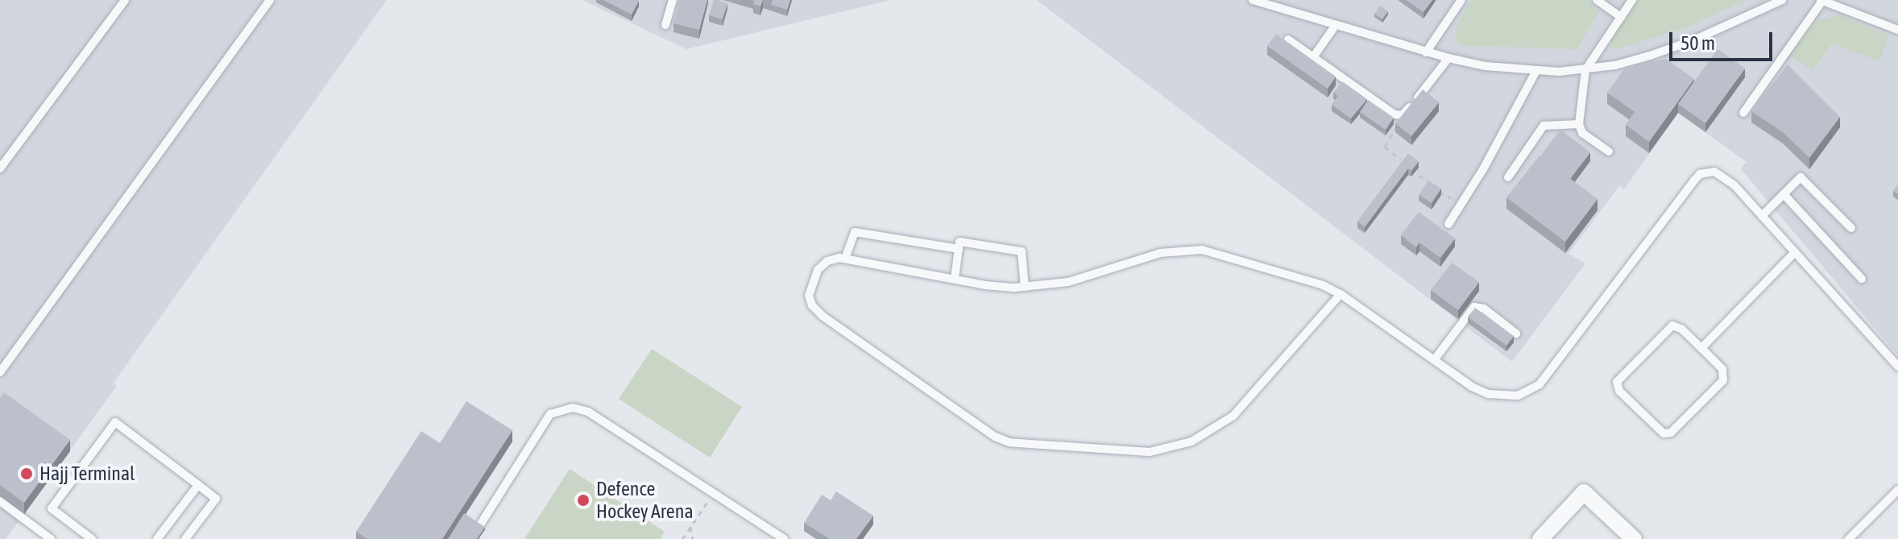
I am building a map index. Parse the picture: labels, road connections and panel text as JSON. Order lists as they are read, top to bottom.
{
  "places": ["Hajj Terminal", "Defence Hockey Arena"],
  "scale_bar": "50 m"
}
